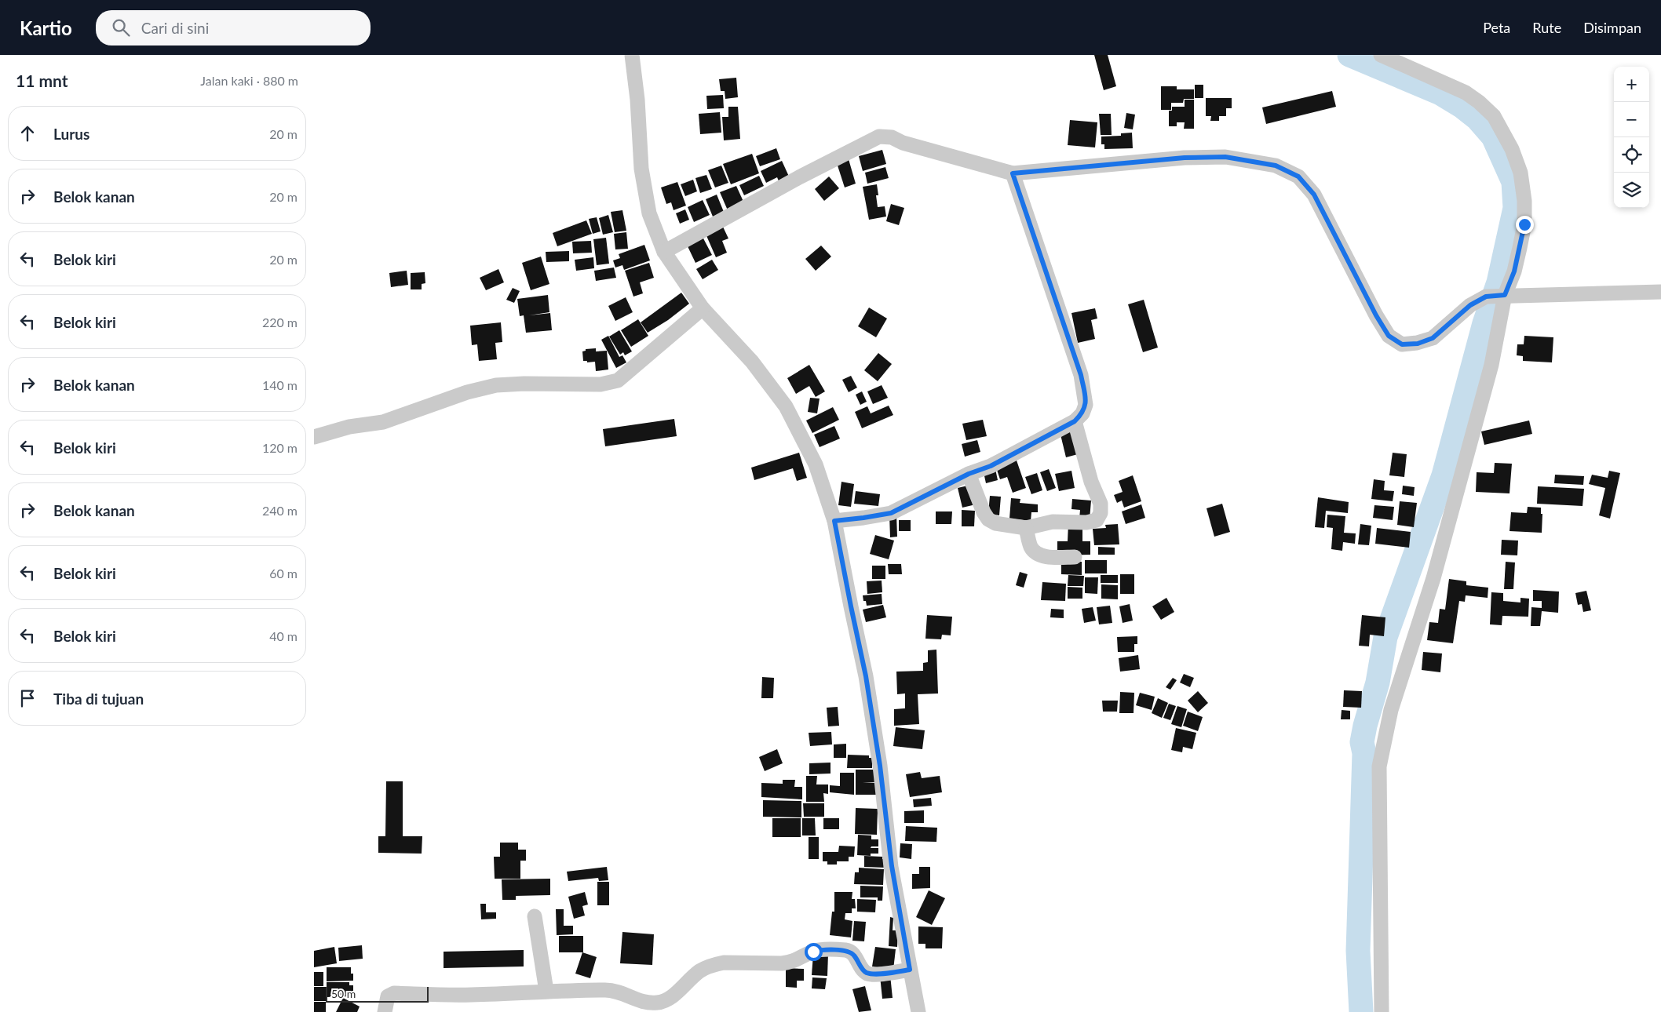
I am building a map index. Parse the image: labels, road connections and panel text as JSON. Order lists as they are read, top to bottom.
{
  "scale_bar": "50 m",
  "page": {
    "header": "Kartio",
    "search": "Cari di sini",
    "nav": ["Peta", "Rute", "Disimpan"],
    "heading": ["11 mnt", "Jalan kaki · 880 m"],
    "map_buttons": ["+", "−"],
    "list": [
      ["Lurus", "20 m"],
      ["Belok kanan", "20 m"],
      ["Belok kiri", "20 m"],
      ["Belok kiri", "220 m"],
      ["Belok kanan", "140 m"],
      ["Belok kiri", "120 m"],
      ["Belok kanan", "240 m"],
      ["Belok kiri", "60 m"],
      ["Belok kiri", "40 m"],
      "Tiba di tujuan"
    ],
    "scale": "50 m"
  }
}
